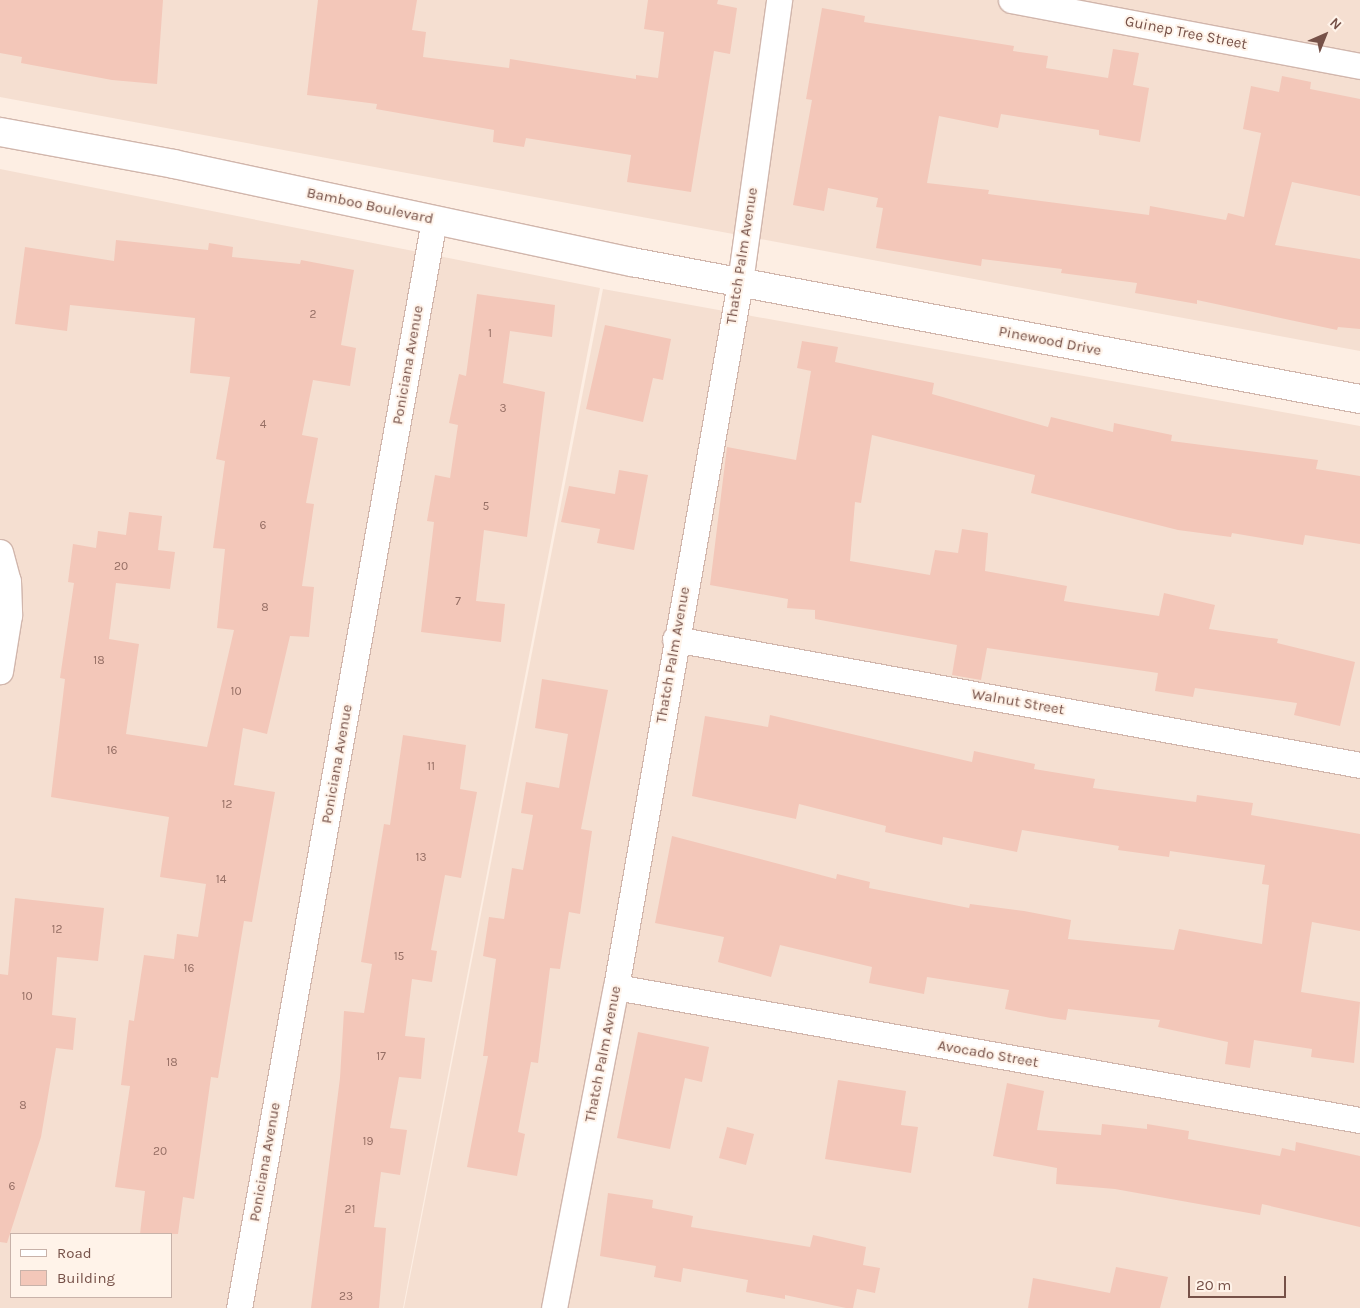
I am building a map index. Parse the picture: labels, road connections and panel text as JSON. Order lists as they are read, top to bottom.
{
  "streets": {
    "main road": ["Bamboo Boulevard", "Pinewood Drive"],
    "street": [
      "Guinep Tree Street",
      "Thatch Palm Avenue",
      "Poniciana Avenue",
      "Walnut Street",
      "Avocado Street"
    ]
  },
  "crossings": [
    ["Bamboo Boulevard", "Thatch Palm Avenue"],
    ["Bamboo Boulevard", "Pinewood Drive"],
    ["Bamboo Boulevard", "Poniciana Avenue"],
    ["Thatch Palm Avenue", "Pinewood Drive"],
    ["Thatch Palm Avenue", "Walnut Street"],
    ["Thatch Palm Avenue", "Avocado Street"]
  ],
  "house_numbers": [
    "2",
    "1",
    "3",
    "4",
    "5",
    "6",
    "20",
    "7",
    "8",
    "18",
    "10",
    "16",
    "11",
    "12",
    "13",
    "14",
    "12",
    "15",
    "16",
    "10",
    "17",
    "18",
    "8",
    "19",
    "20",
    "6",
    "21",
    "23"
  ],
  "legend": ["Road", "Building"],
  "scale_bar": "20 m",
  "north": "top right"
}
